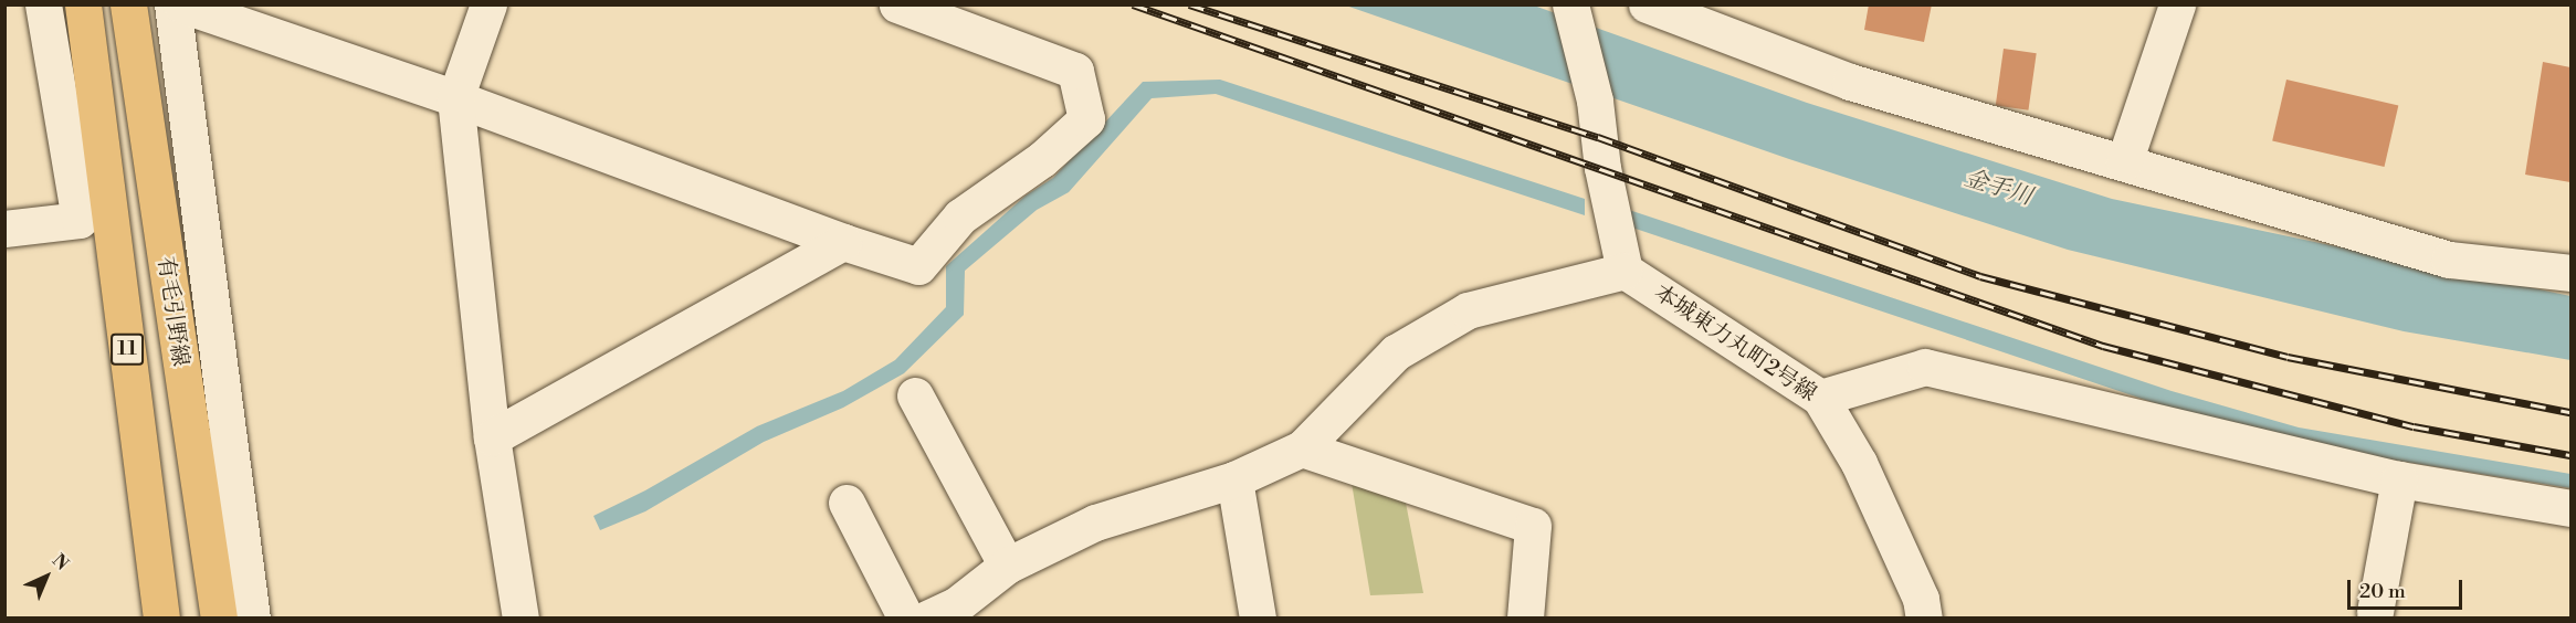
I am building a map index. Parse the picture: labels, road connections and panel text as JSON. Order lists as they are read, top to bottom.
{
  "streets": {
    "main road": ["有毛引野線", "11"],
    "street": ["本城東力丸町2号線"]
  },
  "water": ["金手川"],
  "scale_bar": "20 m",
  "north": "top right"
}
